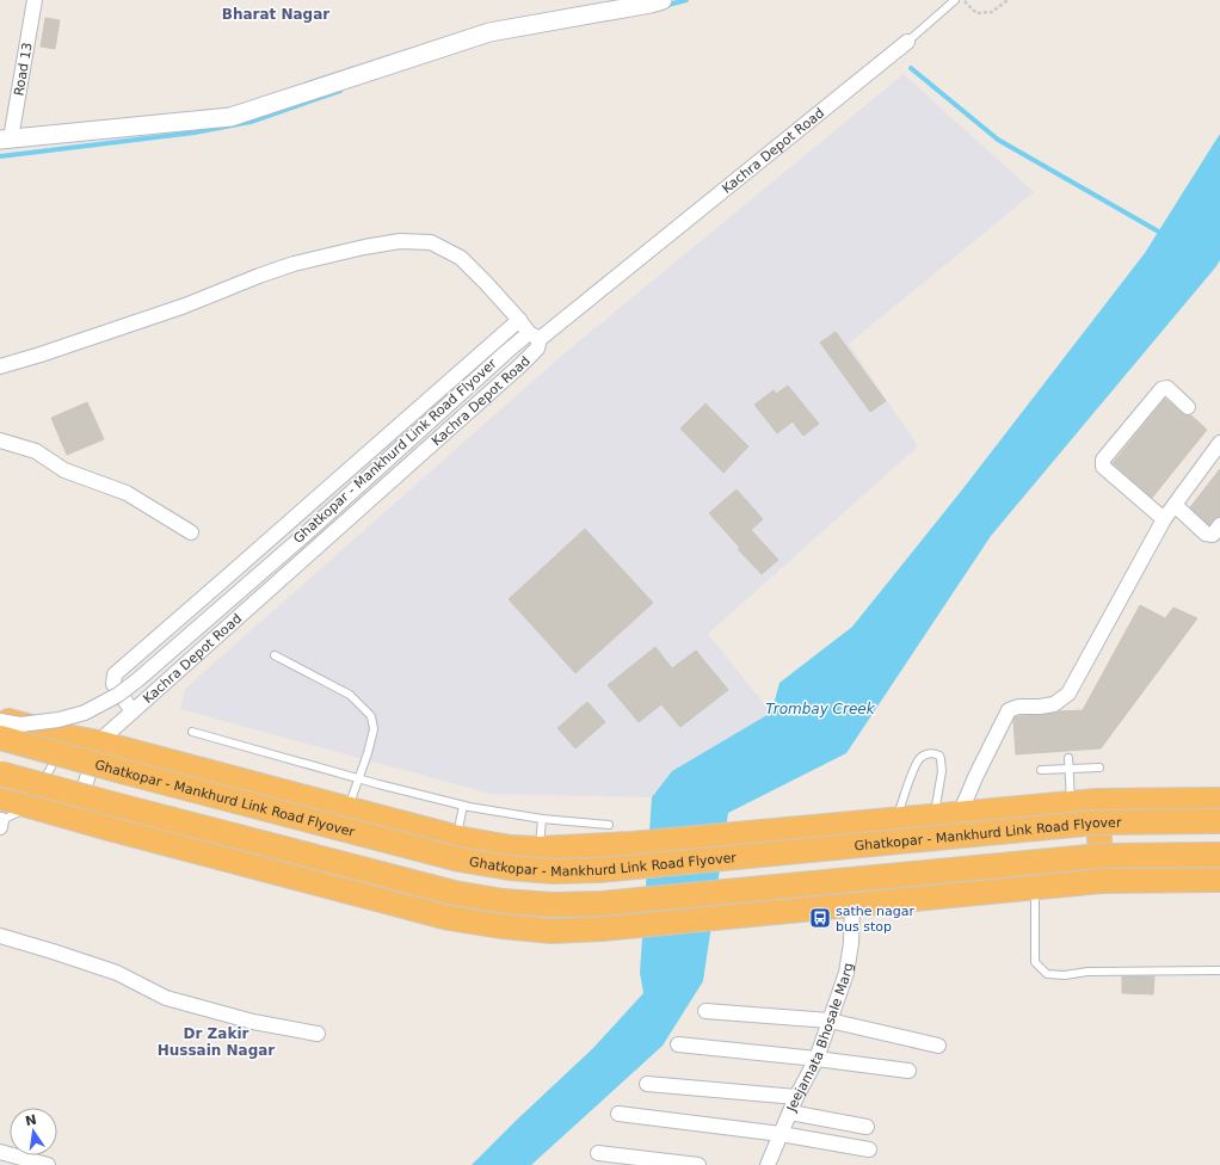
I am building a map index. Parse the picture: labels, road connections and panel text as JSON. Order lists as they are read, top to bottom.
{
  "streets": {
    "highway": ["Ghatkopar - Mankhurd Link Road Flyover"],
    "street": ["Road 13", "Kachra Depot Road", "Jeejamata Bhosale Marg"]
  },
  "crossings": [
    ["Kachra Depot Road", "Ghatkopar - Mankhurd Link Road Flyover"]
  ],
  "districts": ["Bharat Nagar", "Dr Zakir Hussain Nagar"],
  "water": ["Trombay Creek"],
  "places": {
    "bus stop": ["sathe nagar bus stop"]
  },
  "north": "top"
}
